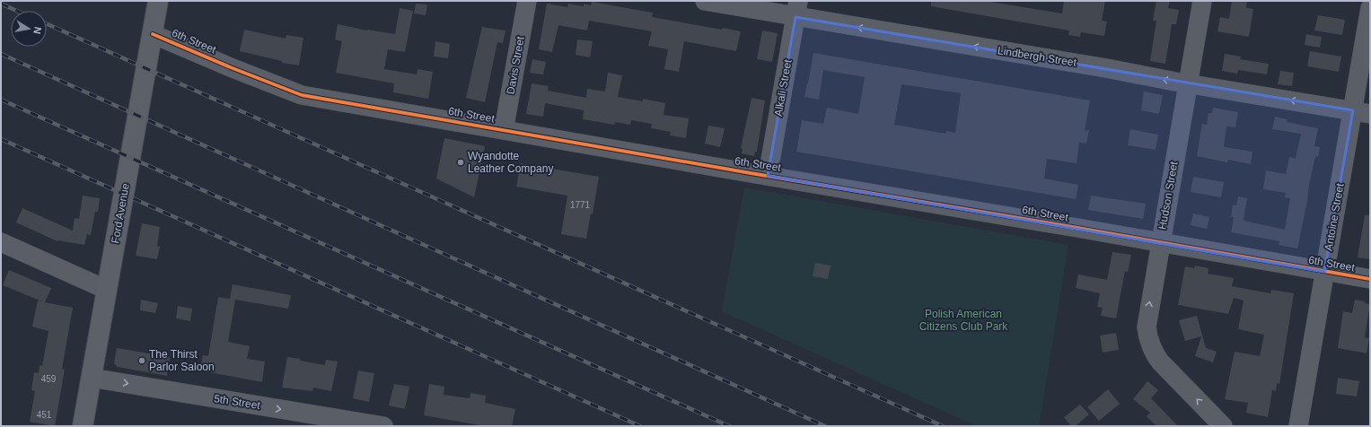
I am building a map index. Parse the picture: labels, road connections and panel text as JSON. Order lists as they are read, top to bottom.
{
  "streets": {
    "main road": ["Ford Avenue"],
    "street": [
      "6th Street",
      "Lindbergh Street",
      "Davis Street",
      "Alkali Street",
      "Hudson Street",
      "Antoine Street",
      "5th Street"
    ]
  },
  "crossings": [
    ["6th Street", "Davis Street"],
    ["6th Street", "Alkali Street"],
    ["6th Street", "Hudson Street"],
    ["6th Street", "Ford Avenue"],
    ["6th Street", "Antoine Street"],
    ["Lindbergh Street", "Alkali Street"],
    ["Lindbergh Street", "Hudson Street"],
    ["Lindbergh Street", "Antoine Street"],
    ["Ford Avenue", "5th Street"]
  ],
  "one_way": ["Lindbergh Street", "Hudson Street", "5th Street"],
  "parks": ["Polish American Citizens Club Park"],
  "places": ["Wyandotte Leather Company", "The Thirst Parlor Saloon"],
  "house_numbers": ["1771", "459", "451"],
  "north": "right"
}
